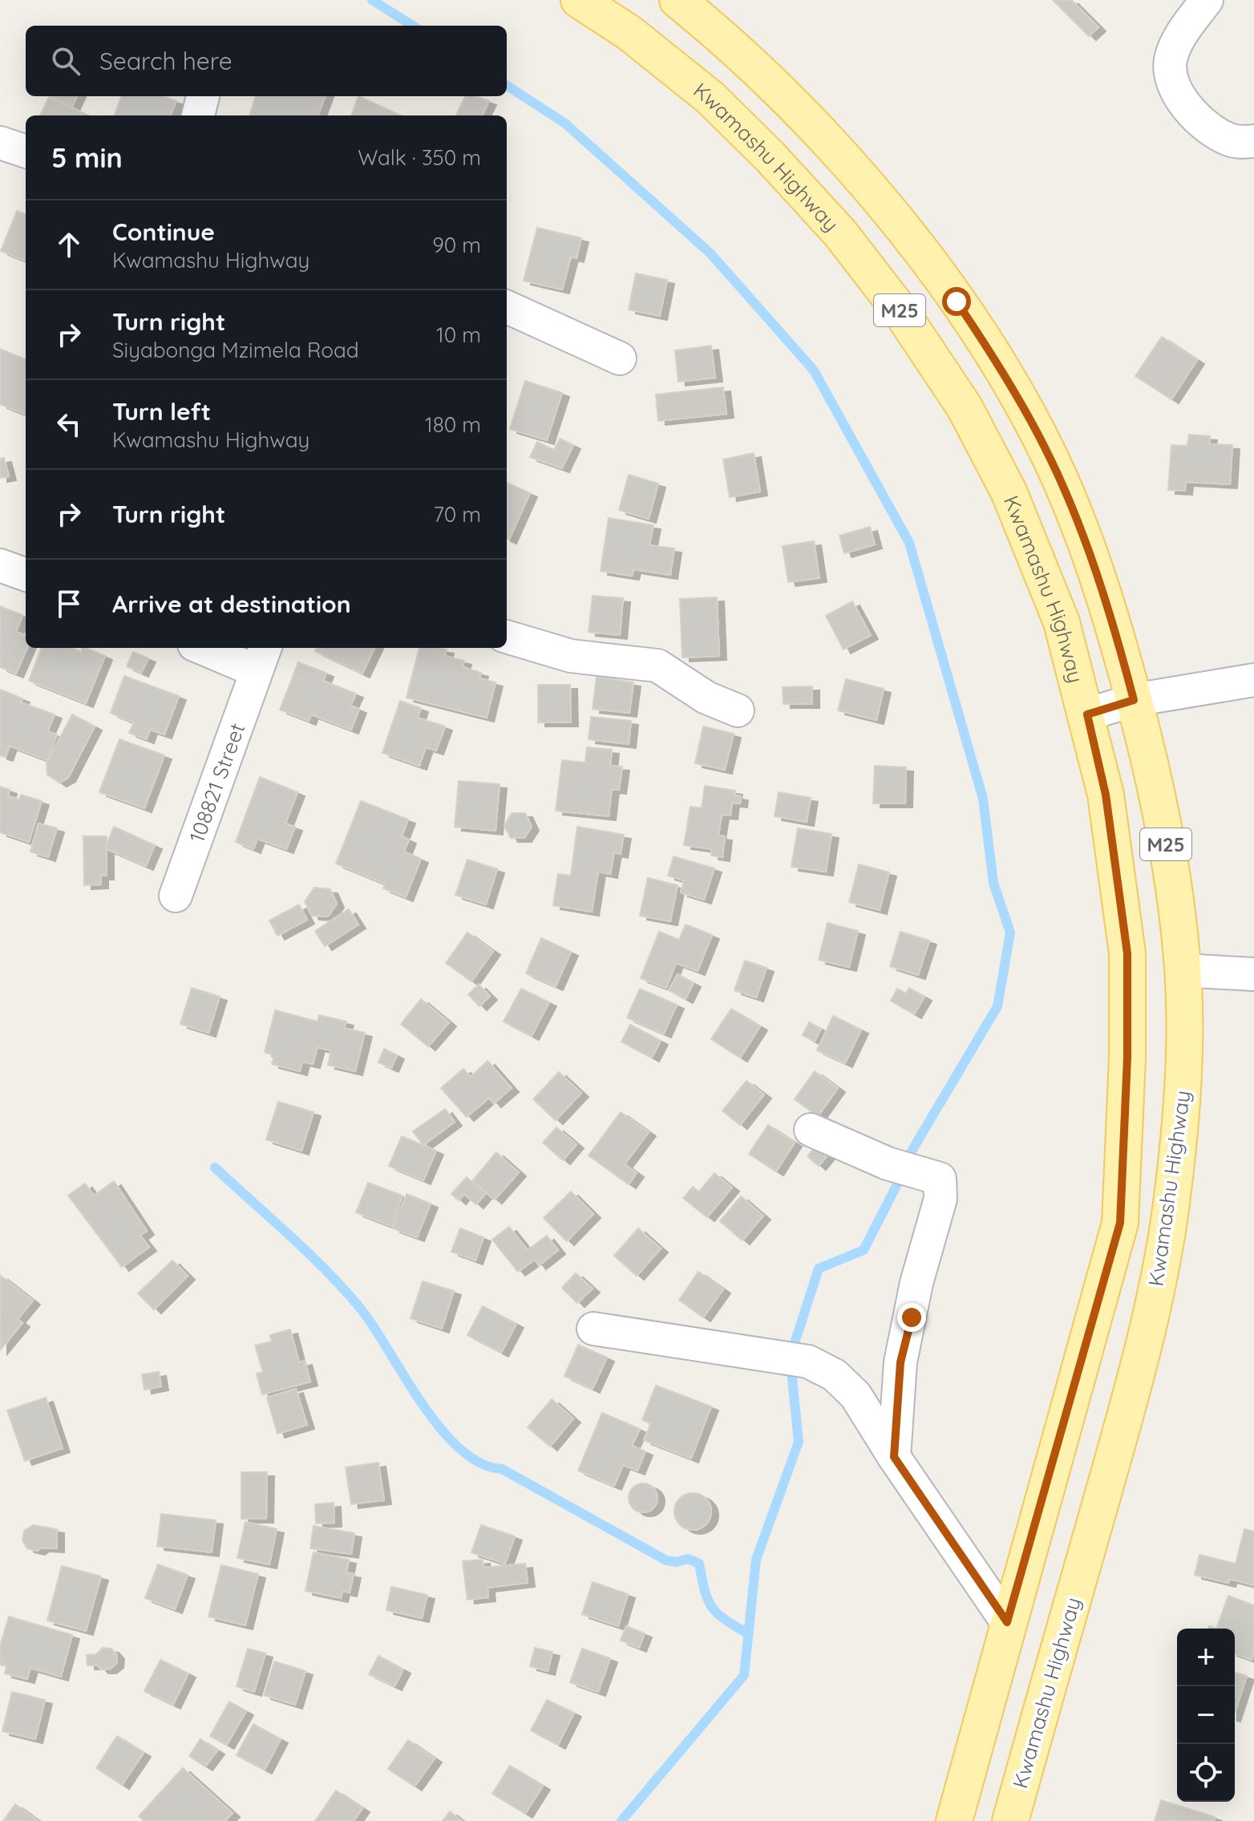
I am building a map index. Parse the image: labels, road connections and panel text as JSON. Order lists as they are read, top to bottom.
{
  "streets": {
    "main road": ["Kwamashu Highway", "M25"],
    "street": ["108821 Street"]
  },
  "page": {
    "search": "Search here",
    "heading": ["5 min", "Walk · 350 m"],
    "list": [
      ["Continue", "Kwamashu Highway", "90 m"],
      ["Turn right", "Siyabonga Mzimela Road", "10 m"],
      ["Turn left", "Kwamashu Highway", "180 m"],
      ["Turn right", "70 m"],
      "Arrive at destination"
    ],
    "map_buttons": ["+", "−"]
  }
}
